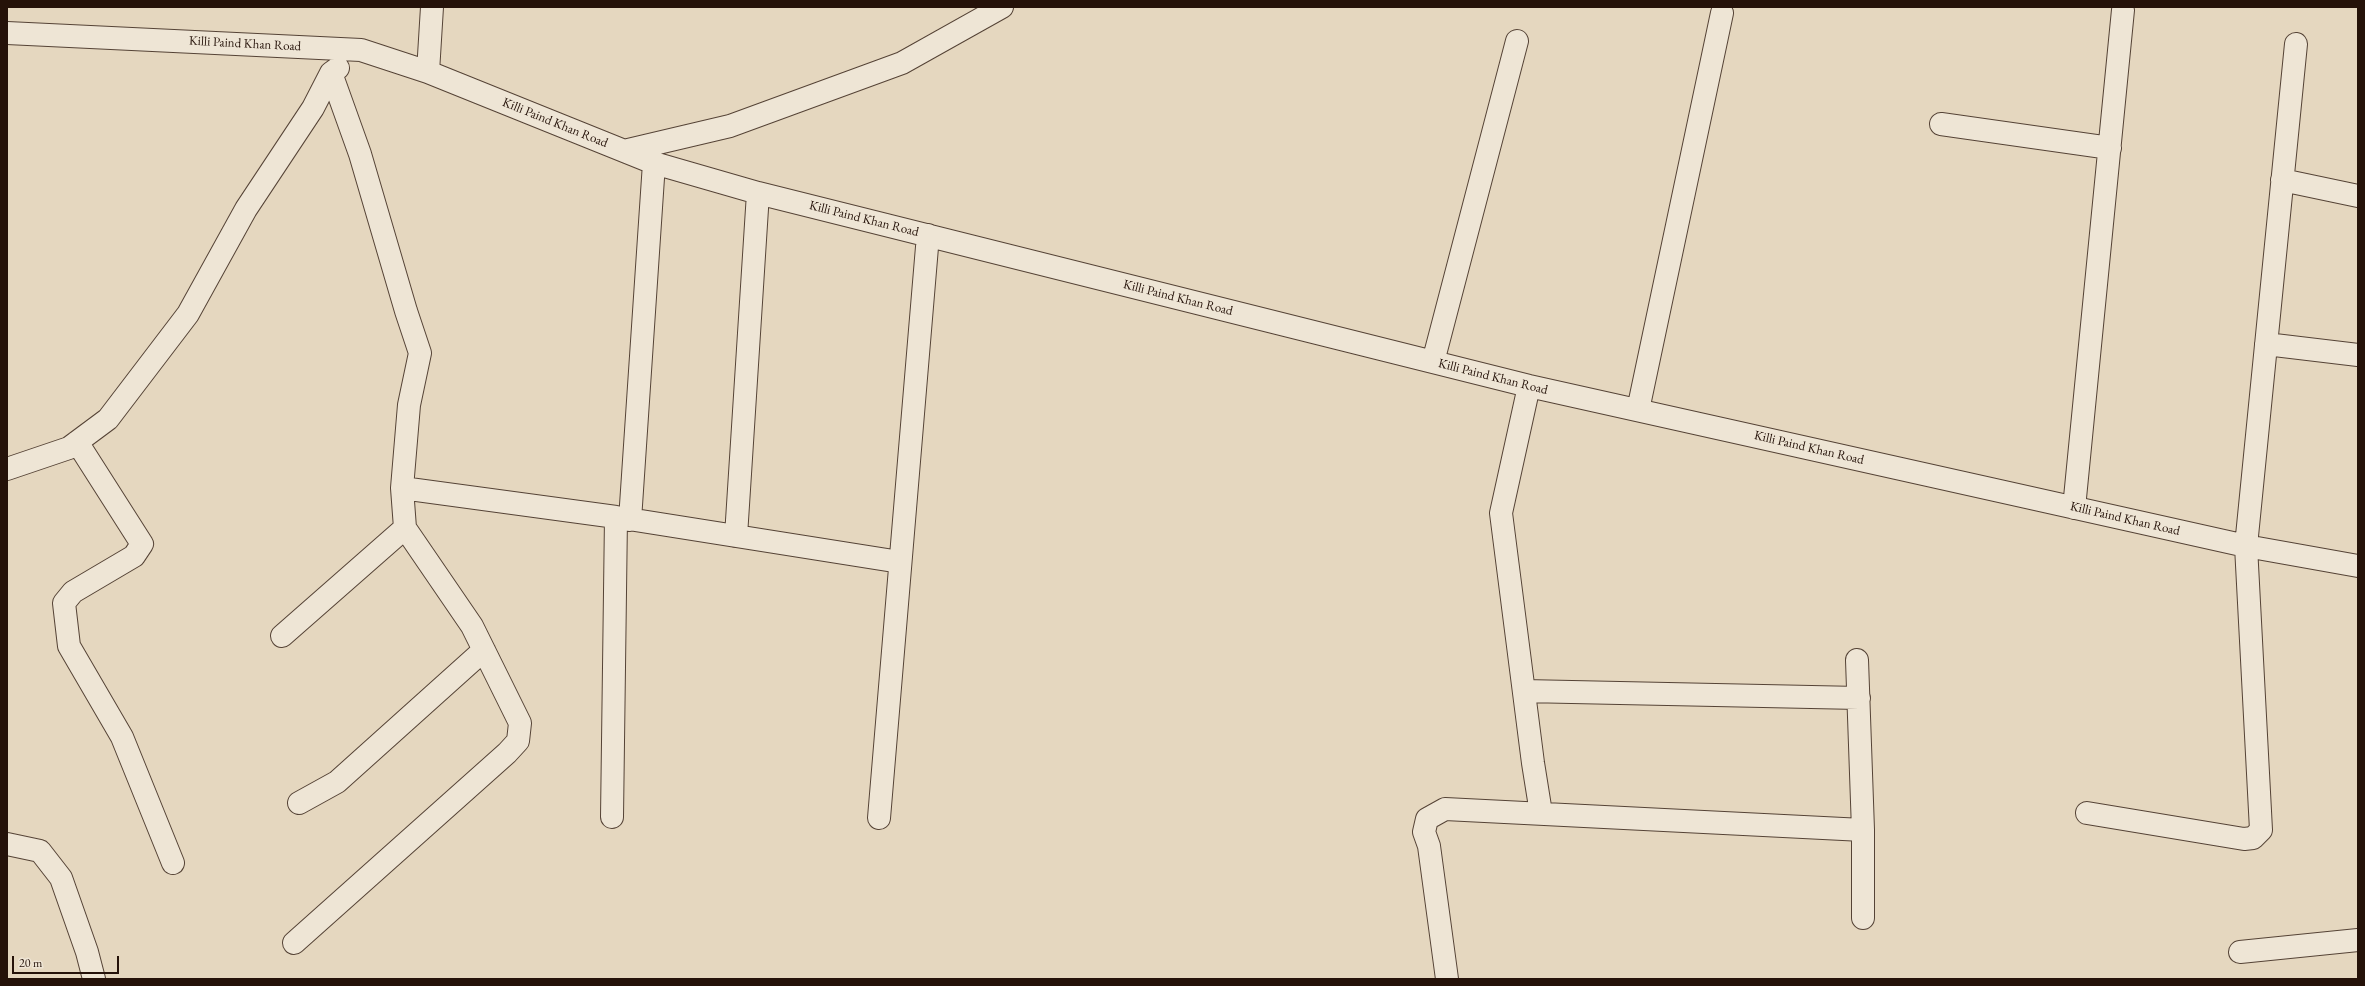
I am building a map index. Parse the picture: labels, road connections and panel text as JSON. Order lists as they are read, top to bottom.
{
  "streets": {
    "street": ["Killi Paind Khan Road"]
  },
  "scale_bar": "20 m"
}
